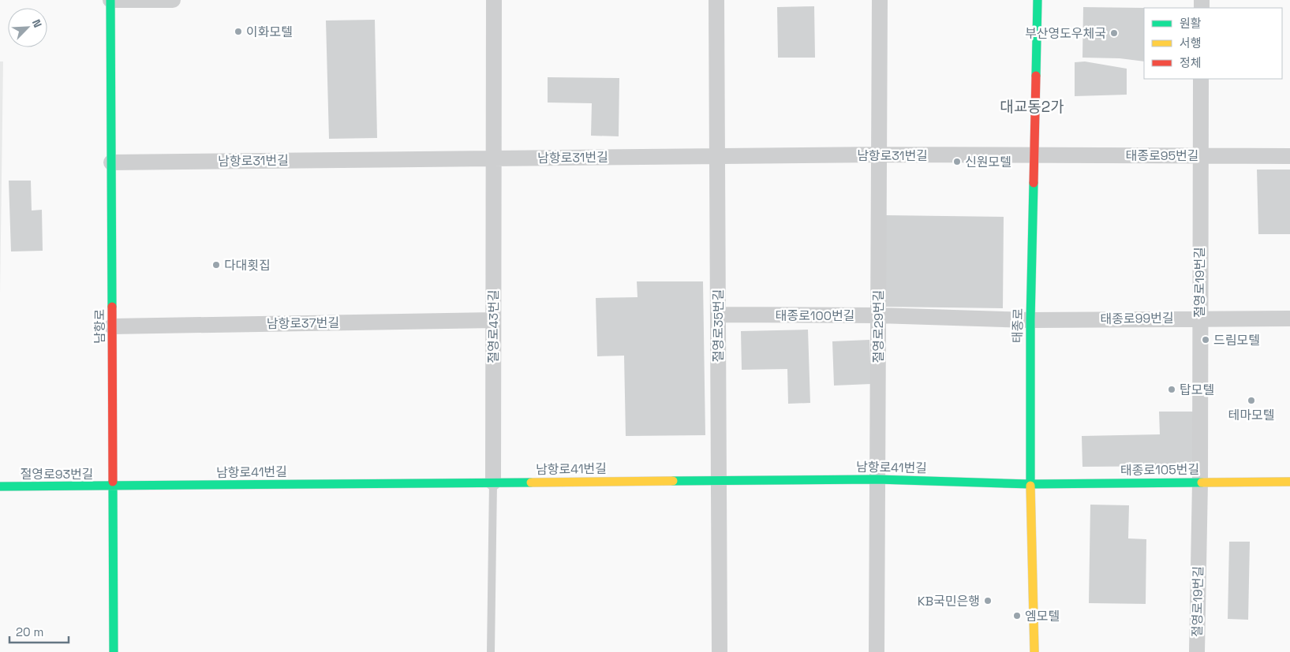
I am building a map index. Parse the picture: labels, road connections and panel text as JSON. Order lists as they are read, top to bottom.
{
  "streets": {
    "main road": [
      "태종로",
      "남항로",
      "남항로41번길",
      "태종로105번길",
      "절영로93번길"
    ],
    "street": [
      "남항로31번길",
      "태종로95번길",
      "절영로19번길",
      "태종로100번길",
      "태종로99번길",
      "남항로37번길",
      "절영로35번길",
      "절영로43번길",
      "절영로29번길"
    ]
  },
  "crossings": [
    ["남항로31번길", "태종로95번길"],
    ["남항로31번길", "절영로35번길"],
    ["남항로31번길", "태종로"],
    ["남항로31번길", "남항로"],
    ["남항로31번길", "절영로43번길"],
    ["남항로31번길", "절영로29번길"],
    ["태종로95번길", "절영로19번길"],
    ["태종로95번길", "태종로"],
    ["절영로19번길", "태종로99번길"],
    ["절영로19번길", "태종로105번길"],
    ["태종로100번길", "태종로99번길"],
    ["태종로100번길", "절영로35번길"],
    ["태종로100번길", "태종로"],
    ["태종로100번길", "절영로29번길"],
    ["태종로99번길", "태종로"],
    ["남항로37번길", "남항로"],
    ["남항로37번길", "절영로43번길"],
    ["절영로35번길", "남항로41번길"],
    ["태종로", "남항로41번길"],
    ["태종로", "태종로105번길"],
    ["남항로", "남항로41번길"],
    ["남항로", "절영로93번길"],
    ["절영로43번길", "남항로41번길"],
    ["절영로29번길", "남항로41번길"],
    ["남항로41번길", "태종로105번길"],
    ["남항로41번길", "절영로93번길"]
  ],
  "districts": ["대교동2가"],
  "places": [
    "이화모텔",
    "부산영도우체국",
    "신원모텔",
    "다대횟집",
    "드림모텔",
    "탑모텔",
    "테마모텔",
    "KB국민은행",
    "엠모텔"
  ],
  "legend": ["원활", "서행", "정체"],
  "scale_bar": "20 m",
  "north": "top right"
}
